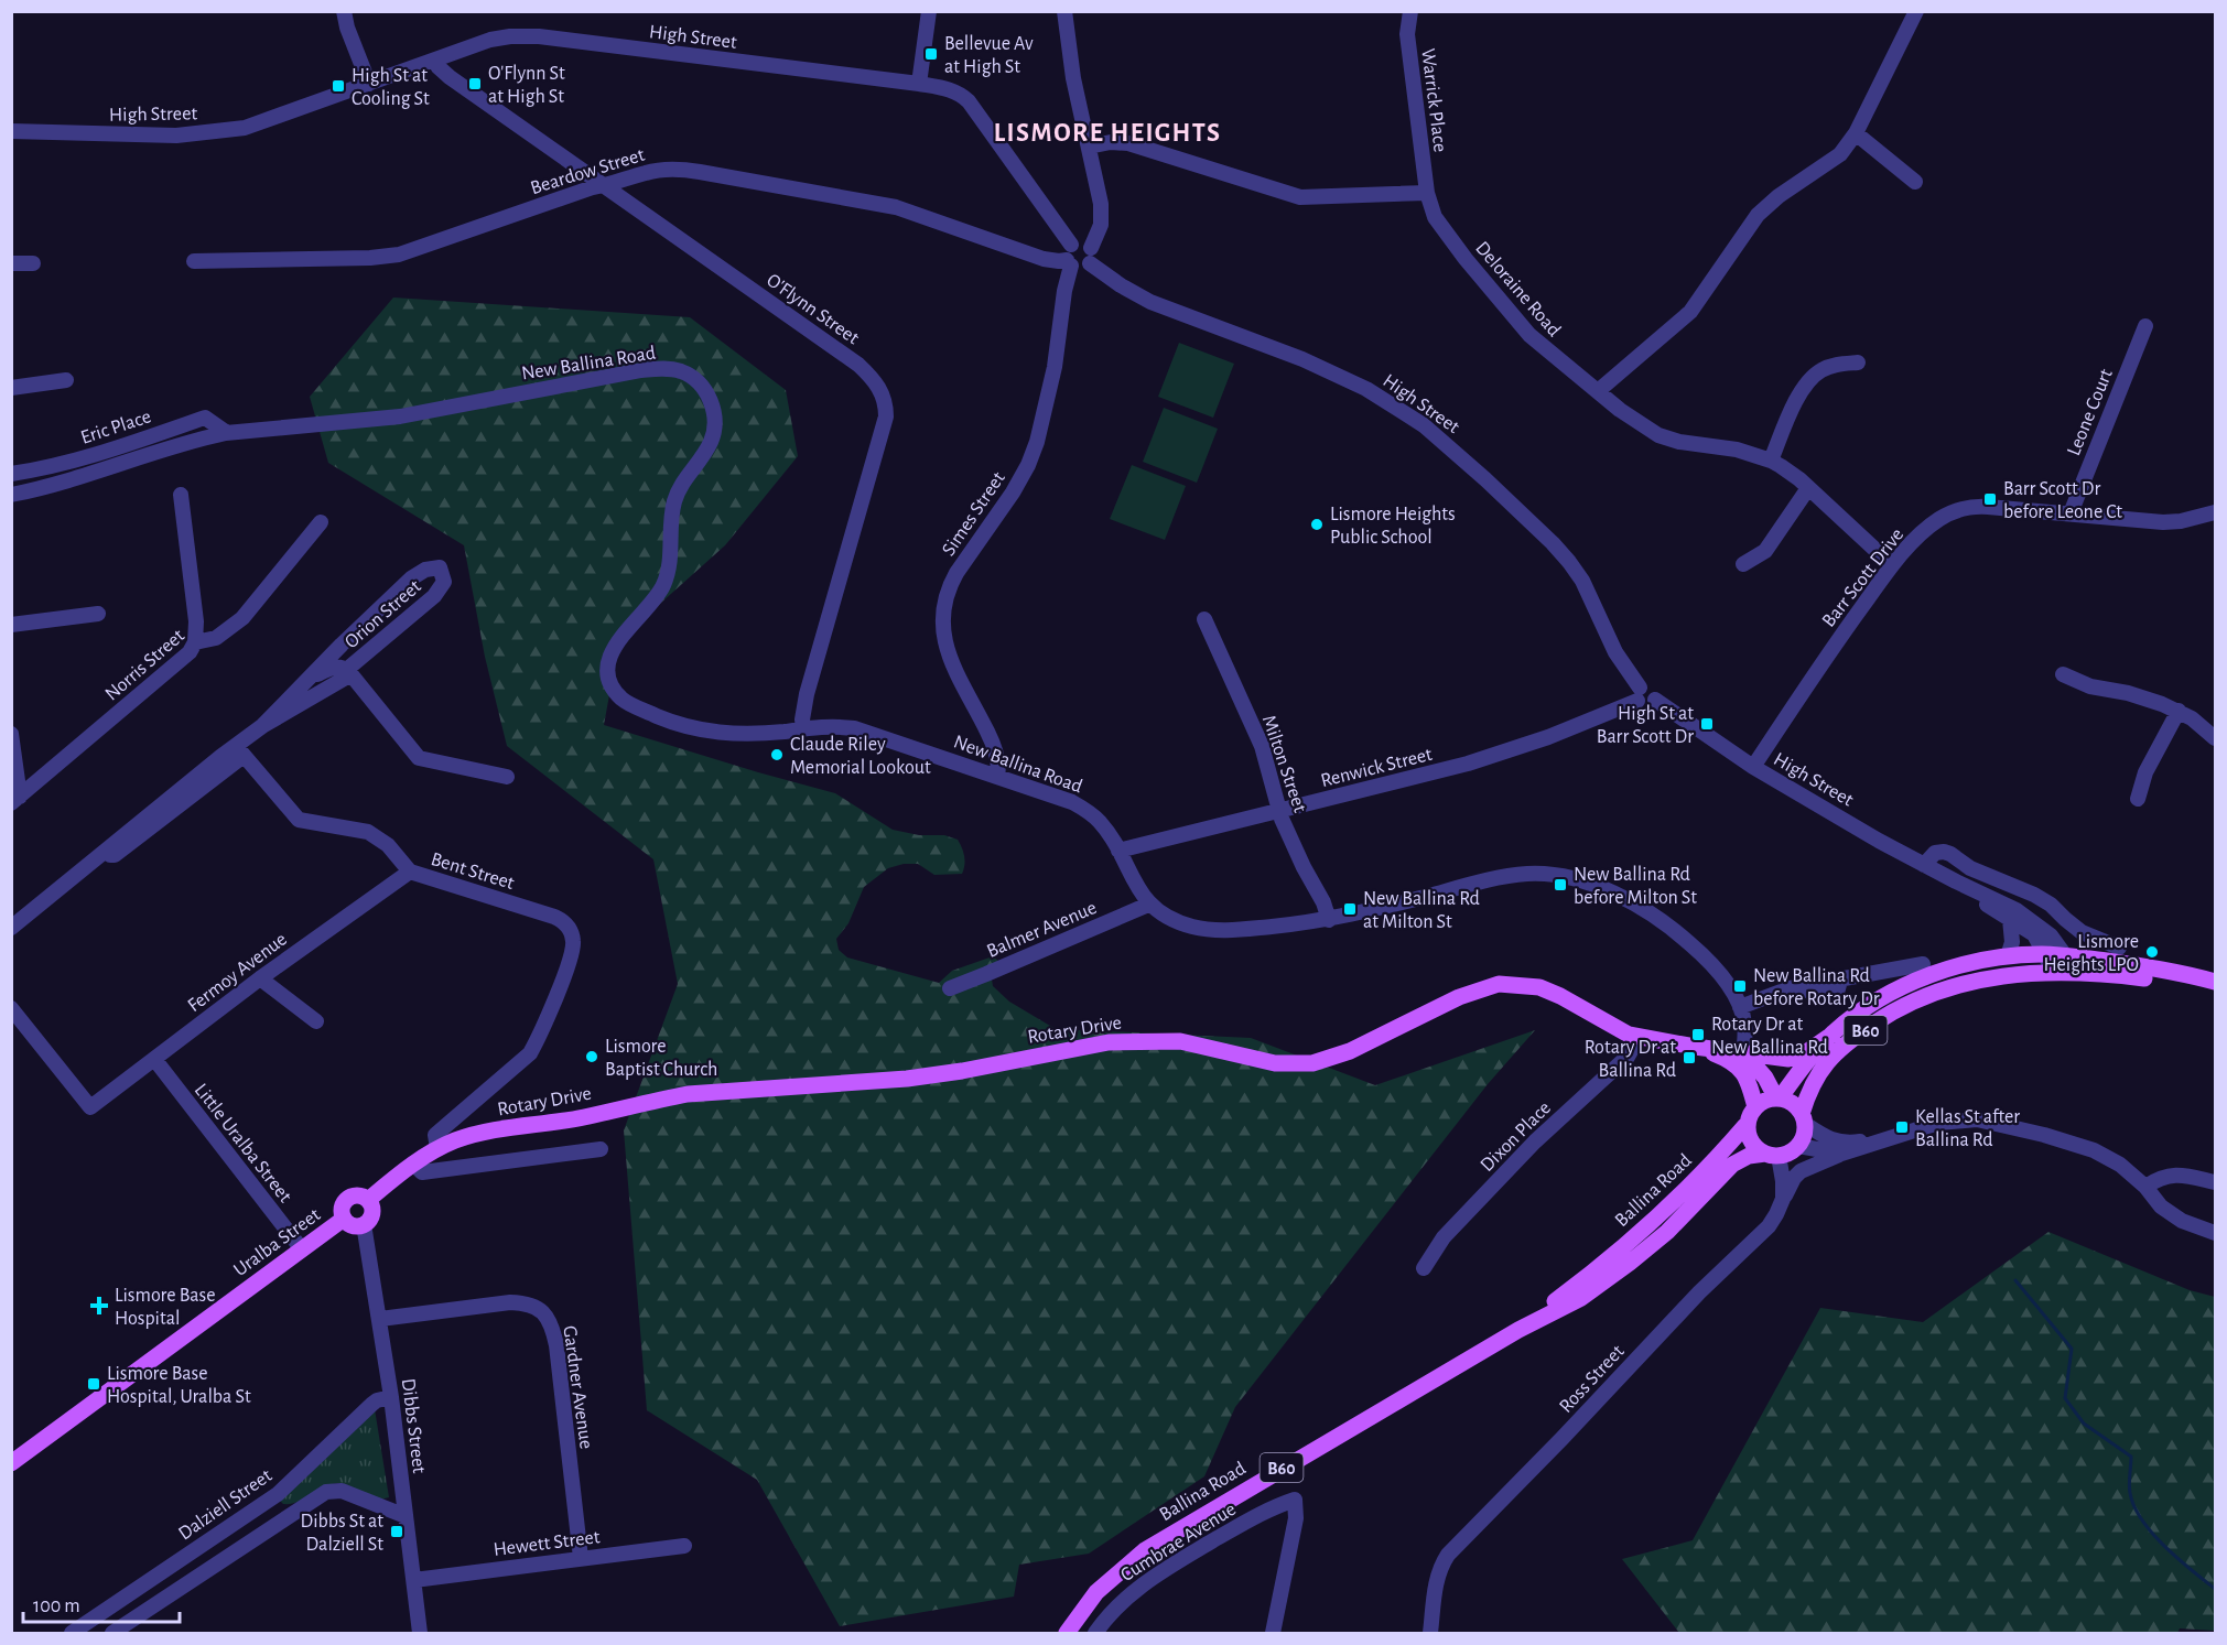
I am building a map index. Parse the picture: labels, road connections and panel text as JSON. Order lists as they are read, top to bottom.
{
  "streets": {
    "main road": [
      "Rotary Drive",
      "B60",
      "Ballina Road",
      "Uralba Street"
    ],
    "street": [
      "High Street",
      "Warrick Place",
      "Beardow Street",
      "Deloraine Road",
      "O'Flynn Street",
      "New Ballina Road",
      "Leone Court",
      "Eric Place",
      "Simes Street",
      "Barr Scott Drive",
      "Orion Street",
      "Norris Street",
      "Milton Street",
      "Renwick Street",
      "Bent Street",
      "Balmer Avenue",
      "Fermoy Avenue",
      "Dixon Place",
      "Little Uralba Street",
      "Ross Street",
      "Gardner Avenue",
      "Dibbs Street",
      "Dalziell Street",
      "Cumbrae Avenue",
      "Hewett Street"
    ]
  },
  "crossings": [
    ["High Street", "Beardow Street"],
    ["High Street", "O'Flynn Street"],
    ["High Street", "Simes Street"],
    ["High Street", "Barr Scott Drive"],
    ["High Street", "Renwick Street"],
    ["Warrick Place", "Deloraine Road"],
    ["Beardow Street", "O'Flynn Street"],
    ["Beardow Street", "Simes Street"],
    ["Deloraine Road", "Barr Scott Drive"],
    ["O'Flynn Street", "New Ballina Road"],
    ["New Ballina Road", "Eric Place"],
    ["New Ballina Road", "Simes Street"],
    ["New Ballina Road", "Milton Street"],
    ["New Ballina Road", "Renwick Street"],
    ["New Ballina Road", "Balmer Avenue"],
    ["New Ballina Road", "Rotary Drive"],
    ["Leone Court", "Barr Scott Drive"],
    ["Orion Street", "Bent Street"],
    ["Milton Street", "Renwick Street"],
    ["Bent Street", "Fermoy Avenue"],
    ["Bent Street", "Rotary Drive"],
    ["Bent Street", "Uralba Street"],
    ["Fermoy Avenue", "Little Uralba Street"],
    ["Rotary Drive", "B60"],
    ["Rotary Drive", "Dixon Place"],
    ["Rotary Drive", "Uralba Street"],
    ["B60", "Ballina Road"],
    ["Little Uralba Street", "Uralba Street"],
    ["Uralba Street", "Dibbs Street"],
    ["Gardner Avenue", "Dibbs Street"],
    ["Gardner Avenue", "Hewett Street"],
    ["Dibbs Street", "Dalziell Street"],
    ["Dibbs Street", "Hewett Street"]
  ],
  "districts": ["LISMORE HEIGHTS"],
  "places": {
    "transit": [
      "Bellevue Av at High St",
      "O'Flynn St at High St",
      "High St at Cooling St",
      "Barr Scott Dr before Leone Ct",
      "High St at Barr Scott Dr",
      "New Ballina Rd before Milton St",
      "New Ballina Rd at Milton St",
      "New Ballina Rd before Rotary Dr",
      "Rotary Dr at New Ballina Rd",
      "Rotary Dr at Ballina Rd",
      "Kellas St after Ballina Rd",
      "Lismore Base Hospital, Uralba St",
      "Dibbs St at Dalziell St"
    ],
    "other": [
      "Lismore Heights Public School",
      "Claude Riley Memorial Lookout",
      "Lismore Heights LPO",
      "Lismore Baptist Church"
    ],
    "health": ["Lismore Base Hospital"]
  },
  "scale_bar": "100 m"
}
